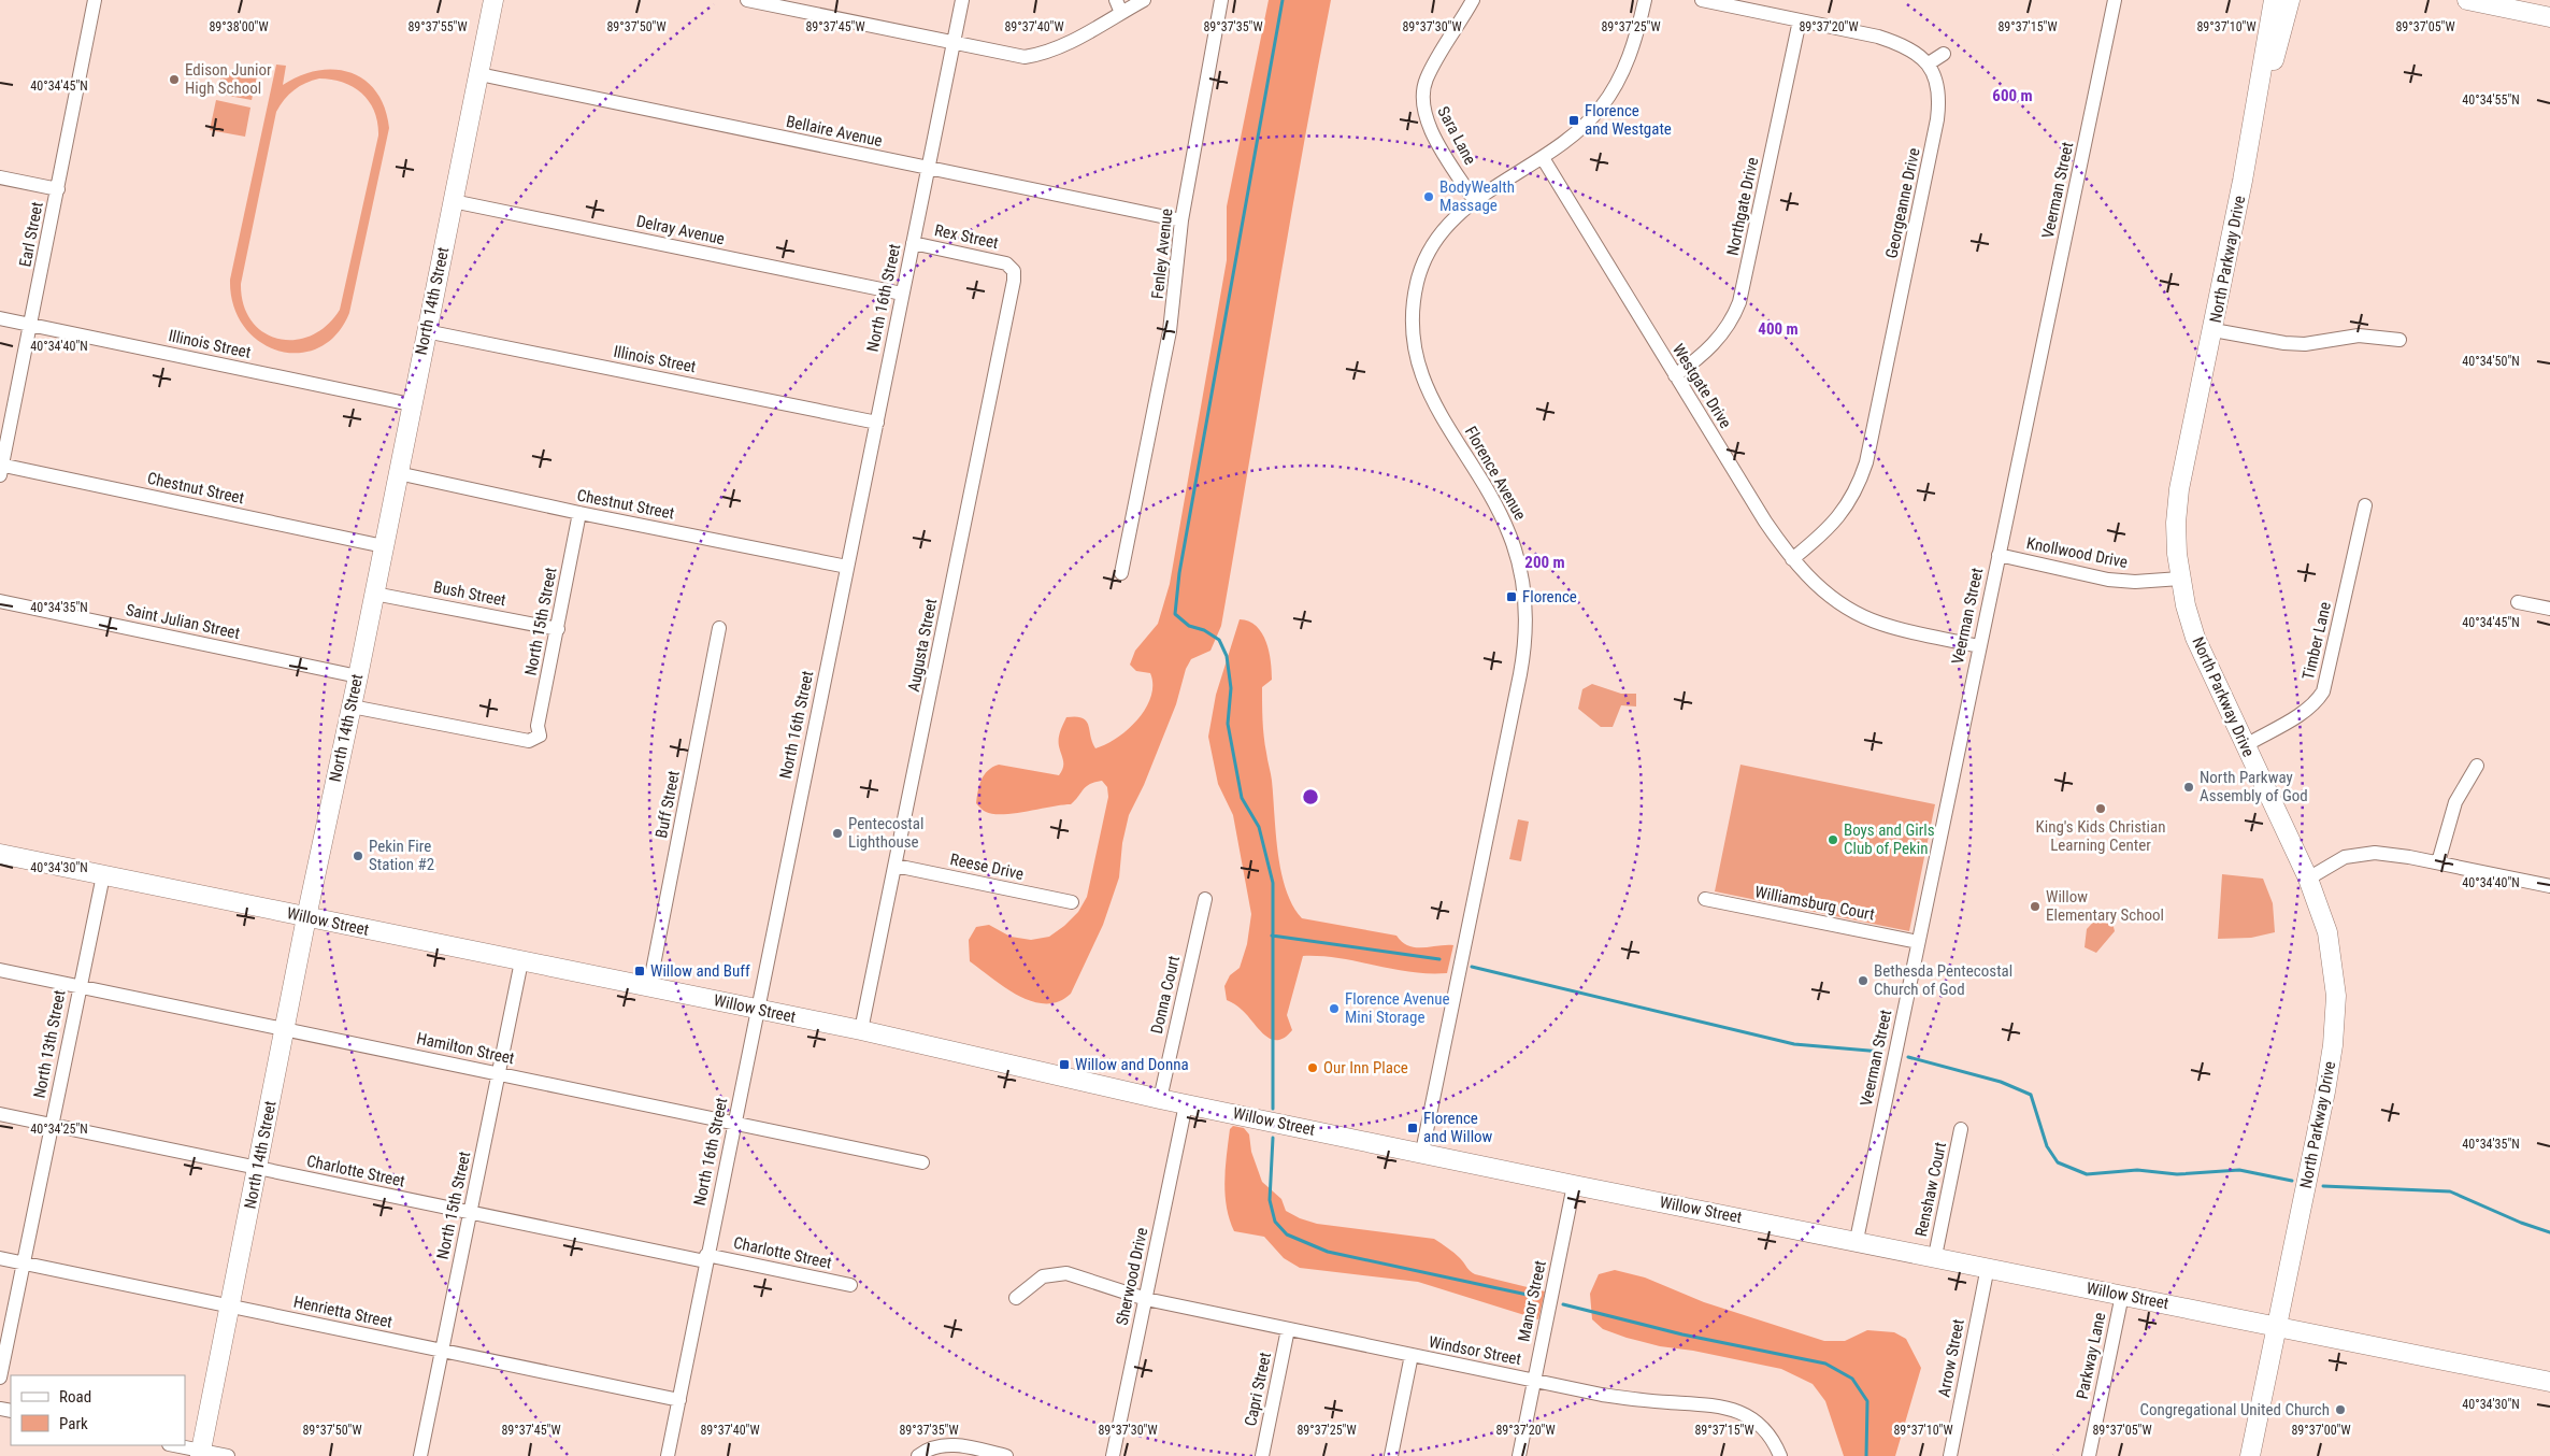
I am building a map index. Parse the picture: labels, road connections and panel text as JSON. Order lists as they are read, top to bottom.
{
  "streets": {
    "main road": ["North Parkway Drive", "North 14th Street", "Willow Street"],
    "street": [
      "Bellaire Avenue",
      "Sara Lane",
      "Veerman Street",
      "Georgeanne Drive",
      "Northgate Drive",
      "Delray Avenue",
      "Earl Street",
      "Rex Street",
      "Fenley Avenue",
      "North 16th Street",
      "Illinois Street",
      "Westgate Drive",
      "Florence Avenue",
      "Chestnut Street",
      "Knollwood Drive",
      "Bush Street",
      "Saint Julian Street",
      "North 15th Street",
      "Timber Lane",
      "Augusta Street",
      "Buff Street",
      "Reese Drive",
      "Williamsburg Court",
      "Donna Court",
      "North 13th Street",
      "Hamilton Street",
      "Charlotte Street",
      "Renshaw Court",
      "Sherwood Drive",
      "Manor Street",
      "Henrietta Street",
      "Windsor Street",
      "Parkway Lane",
      "Arrow Street",
      "Capri Street"
    ]
  },
  "crossings": [
    ["Bellaire Avenue", "Fenley Avenue"],
    ["Bellaire Avenue", "North 16th Street"],
    ["Bellaire Avenue", "North 14th Street"],
    ["Sara Lane", "Florence Avenue"],
    ["Veerman Street", "Westgate Drive"],
    ["Veerman Street", "Knollwood Drive"],
    ["Veerman Street", "Williamsburg Court"],
    ["Veerman Street", "Willow Street"],
    ["Georgeanne Drive", "Westgate Drive"],
    ["Northgate Drive", "Westgate Drive"],
    ["Delray Avenue", "North 16th Street"],
    ["Delray Avenue", "North 14th Street"],
    ["Earl Street", "Illinois Street"],
    ["Earl Street", "Chestnut Street"],
    ["Rex Street", "North 16th Street"],
    ["Rex Street", "Augusta Street"],
    ["North Parkway Drive", "Knollwood Drive"],
    ["North Parkway Drive", "Timber Lane"],
    ["North Parkway Drive", "Willow Street"],
    ["North 16th Street", "Illinois Street"],
    ["North 16th Street", "Chestnut Street"],
    ["North 16th Street", "Willow Street"],
    ["North 16th Street", "Hamilton Street"],
    ["North 16th Street", "Charlotte Street"],
    ["North 16th Street", "Henrietta Street"],
    ["North 14th Street", "Illinois Street"],
    ["North 14th Street", "Chestnut Street"],
    ["North 14th Street", "Bush Street"],
    ["North 14th Street", "Saint Julian Street"],
    ["North 14th Street", "North 15th Street"],
    ["North 14th Street", "Willow Street"],
    ["North 14th Street", "Hamilton Street"],
    ["North 14th Street", "Charlotte Street"],
    ["North 14th Street", "Henrietta Street"],
    ["Westgate Drive", "Florence Avenue"],
    ["Florence Avenue", "Willow Street"],
    ["Chestnut Street", "North 15th Street"],
    ["Bush Street", "North 15th Street"],
    ["North 15th Street", "Willow Street"],
    ["North 15th Street", "Hamilton Street"],
    ["North 15th Street", "Charlotte Street"],
    ["North 15th Street", "Henrietta Street"],
    ["Augusta Street", "Reese Drive"],
    ["Augusta Street", "Willow Street"],
    ["Buff Street", "Willow Street"],
    ["Willow Street", "Donna Court"],
    ["Willow Street", "North 13th Street"],
    ["Willow Street", "Renshaw Court"],
    ["Willow Street", "Sherwood Drive"],
    ["Willow Street", "Manor Street"],
    ["Willow Street", "Parkway Lane"],
    ["Willow Street", "Arrow Street"],
    ["North 13th Street", "Hamilton Street"],
    ["North 13th Street", "Charlotte Street"],
    ["North 13th Street", "Henrietta Street"],
    ["Sherwood Drive", "Windsor Street"],
    ["Manor Street", "Windsor Street"],
    ["Windsor Street", "Capri Street"]
  ],
  "places": {
    "other": [
      "Edison Junior High School",
      "BodyWealth Massage",
      "North Parkway Assembly of God",
      "King's Kids Christian Learning Center",
      "Pentecostal Lighthouse",
      "Boys and Girls Club of Pekin",
      "Pekin Fire Station #2",
      "Willow Elementary School",
      "Bethesda Pentecostal Church of God",
      "Florence Avenue Mini Storage",
      "Our Inn Place",
      "Congregational United Church"
    ],
    "transit": [
      "Florence and Westgate",
      "Florence",
      "Willow and Buff",
      "Willow and Donna",
      "Florence and Willow"
    ]
  },
  "legend": ["Road", "Park"],
  "coordinates": [
    "89°38'00\"W",
    "89°37'55\"W",
    "89°37'50\"W",
    "89°37'45\"W",
    "89°37'40\"W",
    "89°37'35\"W",
    "89°37'30\"W",
    "89°37'25\"W",
    "89°37'20\"W",
    "89°37'15\"W",
    "89°37'10\"W",
    "89°37'05\"W",
    "40°34'45\"N",
    "40°34'55\"N",
    "40°34'40\"N",
    "40°34'50\"N",
    "40°34'35\"N",
    "40°34'30\"N",
    "40°34'25\"N",
    "89°37'00\"W"
  ],
  "rings": ["600 m", "400 m", "200 m"]
}
